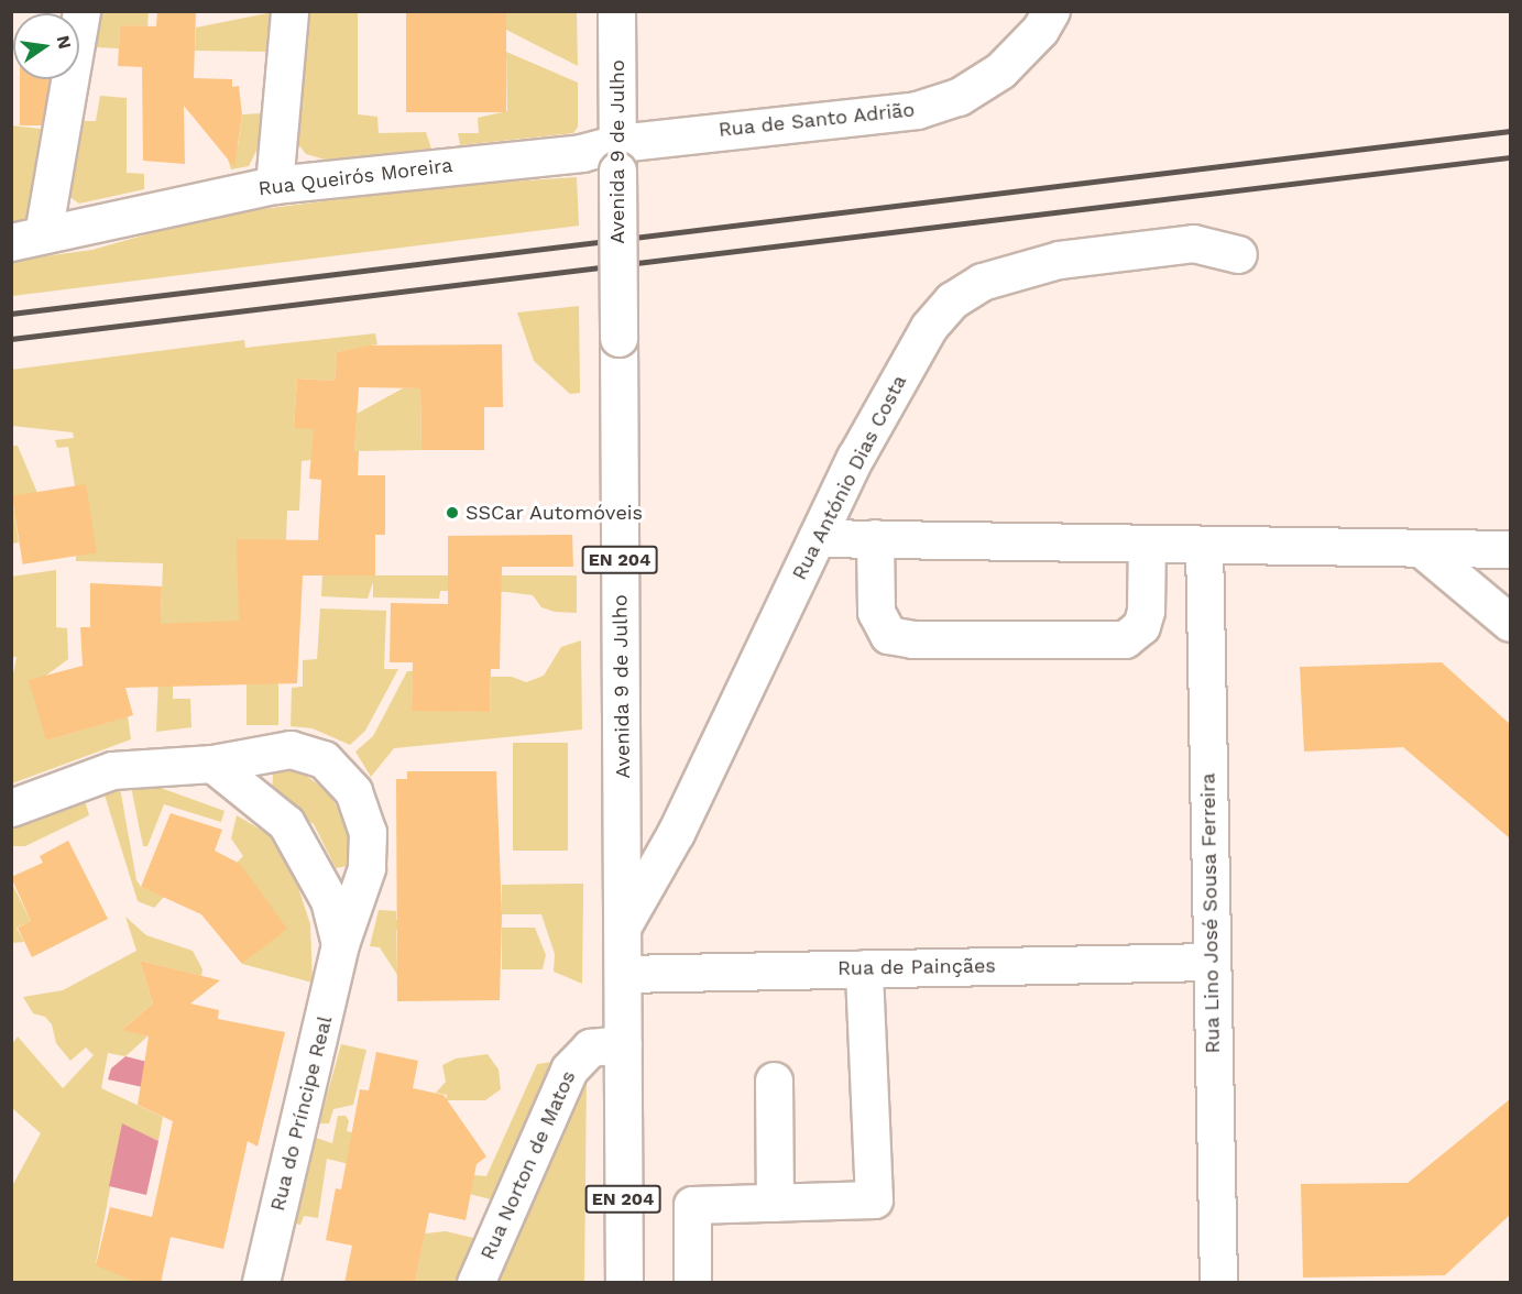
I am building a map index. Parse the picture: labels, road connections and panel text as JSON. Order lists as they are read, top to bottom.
{
  "streets": {
    "street": [
      "Rua de Santo Adrião",
      "Avenida 9 de Julho",
      "Rua Queirós Moreira",
      "Rua António Dias Costa",
      "EN 204",
      "Rua Lino José Sousa Ferreira",
      "Rua de Painçães",
      "Rua do Príncipe Real",
      "Rua Norton de Matos"
    ]
  },
  "crossings": [
    ["Rua de Santo Adrião", "Rua Queirós Moreira"],
    ["Avenida 9 de Julho", "Rua Queirós Moreira"],
    ["Avenida 9 de Julho", "Rua António Dias Costa"],
    ["Avenida 9 de Julho", "Rua de Painçães"],
    ["Avenida 9 de Julho", "Rua Norton de Matos"],
    ["Rua Lino José Sousa Ferreira", "Rua de Painçães"]
  ],
  "places": ["SSCar Automóveis"],
  "north": "right"
}
